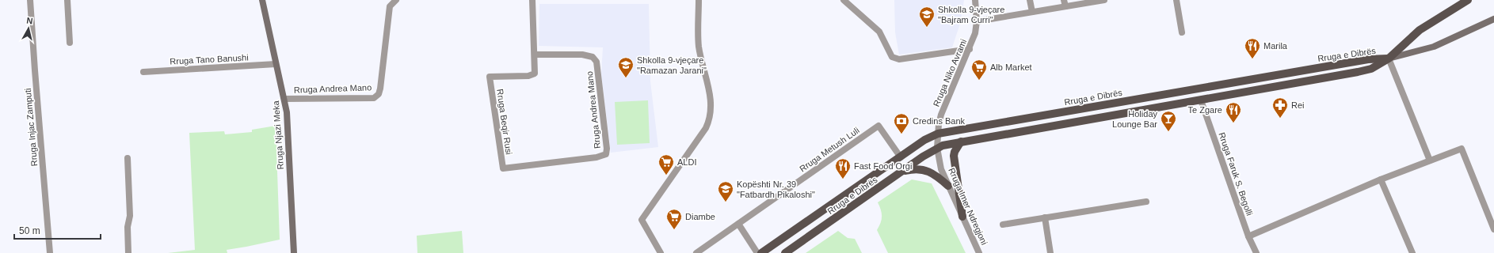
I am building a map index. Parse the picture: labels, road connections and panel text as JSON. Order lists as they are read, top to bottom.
{
  "streets": {
    "main road": ["Rruga e Dibrës", "Rruga Njazi Meka"],
    "street": [
      "Rruga Tano Banushi",
      "Rruga Niko Avrami",
      "Rruga Andrea Mano",
      "Rruga Beqir Rusi",
      "Rruga Injac Zamputi",
      "Rruga Metush Luli",
      "Rruga Faruk S. Begolli",
      "Rruga Imer Ndregjoni"
    ]
  },
  "crossings": [
    ["Rruga e Dibrës", "Rruga Niko Avrami"],
    ["Rruga e Dibrës", "Rruga Metush Luli"],
    ["Rruga e Dibrës", "Rruga Faruk S. Begolli"],
    ["Rruga e Dibrës", "Rruga Imer Ndregjoni"],
    ["Rruga Tano Banushi", "Rruga Njazi Meka"],
    ["Rruga Niko Avrami", "Rruga Imer Ndregjoni"],
    ["Rruga Andrea Mano", "Rruga Beqir Rusi"],
    ["Rruga Andrea Mano", "Rruga Njazi Meka"]
  ],
  "places": {
    "school or university": ["Shkolla 9-vjeçare \"Bajram Curri\"", "Shkolla 9-vjeçare \"Ramazan Jarani\"", "Kopështi Nr. 39 \"Fatbardh Pikaloshi\""],
    "restaurant": ["Marila", "Te Zgare", "Fast Food Orgi"],
    "supermarket": ["Alb Market", "ALDI", "Diambe"],
    "pharmacy": ["Rei"],
    "bar": ["Holiday Lounge Bar"],
    "bank": ["Credins Bank"]
  },
  "scale_bar": "50 m",
  "north": "top"
}
